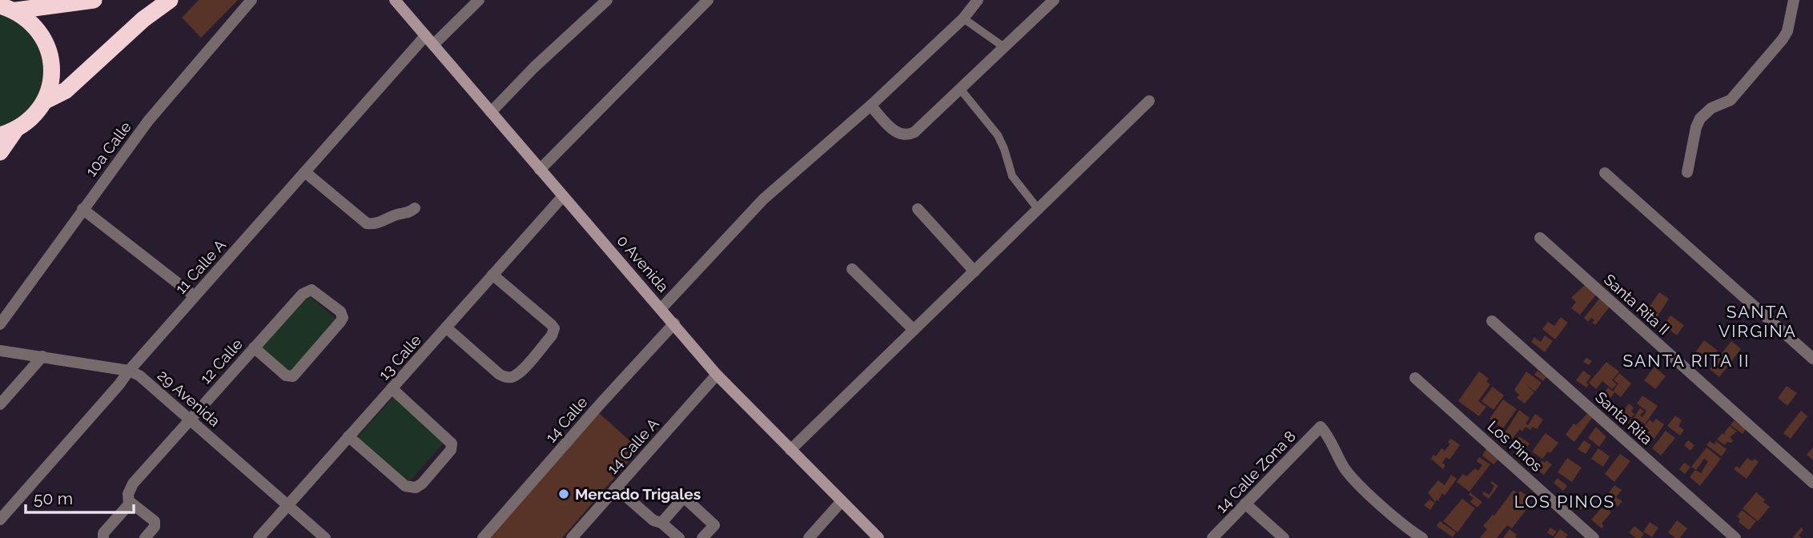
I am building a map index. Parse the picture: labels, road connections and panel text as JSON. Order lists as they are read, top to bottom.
{
  "streets": {
    "street": [
      "10a Calle",
      "0 Avenida",
      "11 Calle A",
      "Santa Rita II",
      "13 Calle",
      "12 Calle",
      "29 Avenida",
      "Santa Rita",
      "14 Calle",
      "14 Calle A",
      "Los Pinos",
      "14 Calle Zona 8"
    ]
  },
  "crossings": [
    ["0 Avenida", "11 Calle A"],
    ["0 Avenida", "13 Calle"],
    ["0 Avenida", "14 Calle"],
    ["0 Avenida", "14 Calle A"],
    ["11 Calle A", "29 Avenida"],
    ["13 Calle", "29 Avenida"],
    ["12 Calle", "29 Avenida"]
  ],
  "districts": ["SANTA VIRGINA", "SANTA RITA II", "LOS PINOS"],
  "places": ["Mercado Trigales"],
  "scale_bar": "50 m"
}
